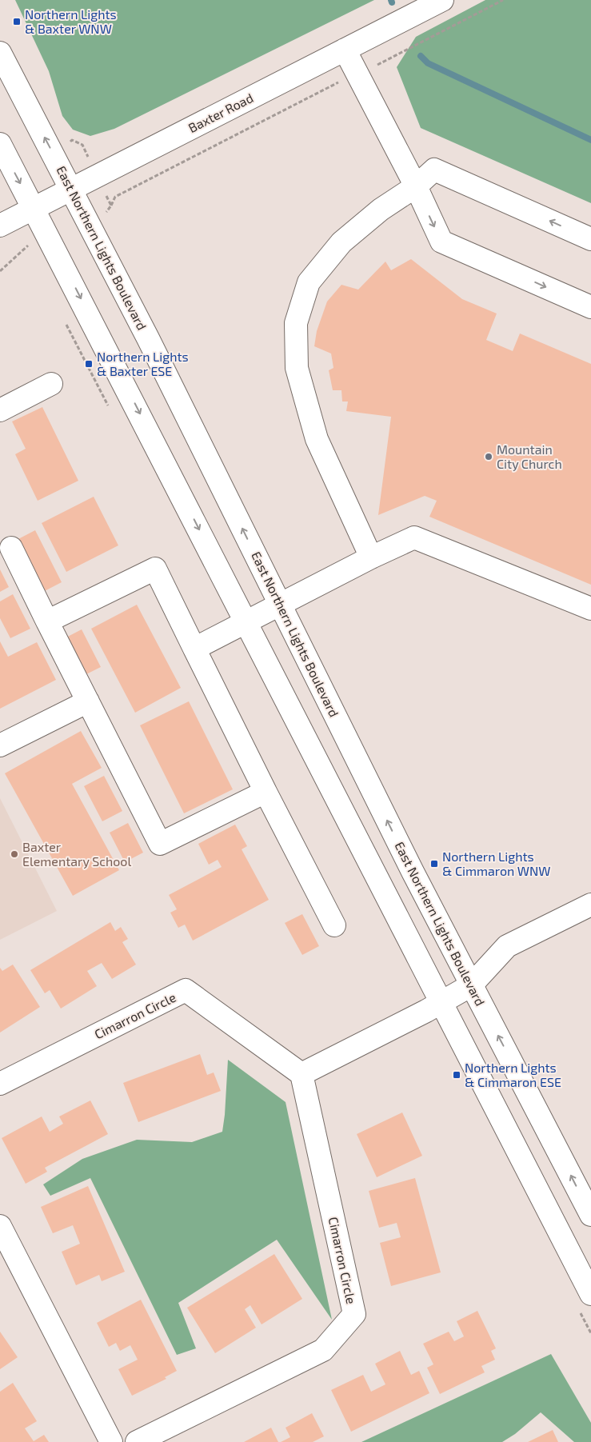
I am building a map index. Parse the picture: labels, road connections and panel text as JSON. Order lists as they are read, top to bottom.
{
  "streets": {
    "main road": ["Baxter Road", "East Northern Lights Boulevard", "Cimarron Circle"]
  },
  "crossings": [
    ["Baxter Road", "East Northern Lights Boulevard"]
  ],
  "places": {
    "transit": [
      "Northern Lights & Baxter WNW",
      "Northern Lights & Baxter ESE",
      "Northern Lights & Cimmaron WNW",
      "Northern Lights & Cimmaron ESE"
    ],
    "other": ["Mountain City Church", "Baxter Elementary School"]
  }
}
